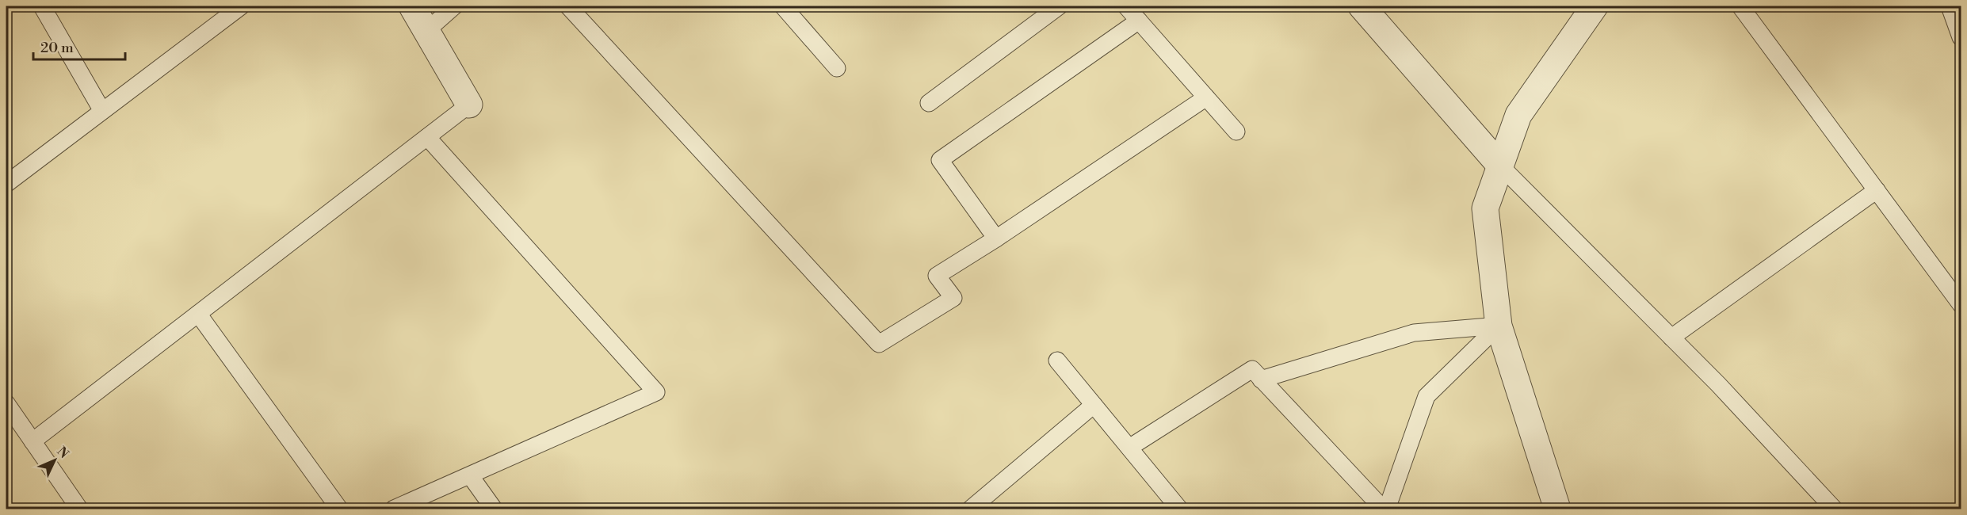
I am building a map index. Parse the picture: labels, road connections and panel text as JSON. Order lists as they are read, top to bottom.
{
  "scale_bar": "20 m",
  "north": "top right"
}
